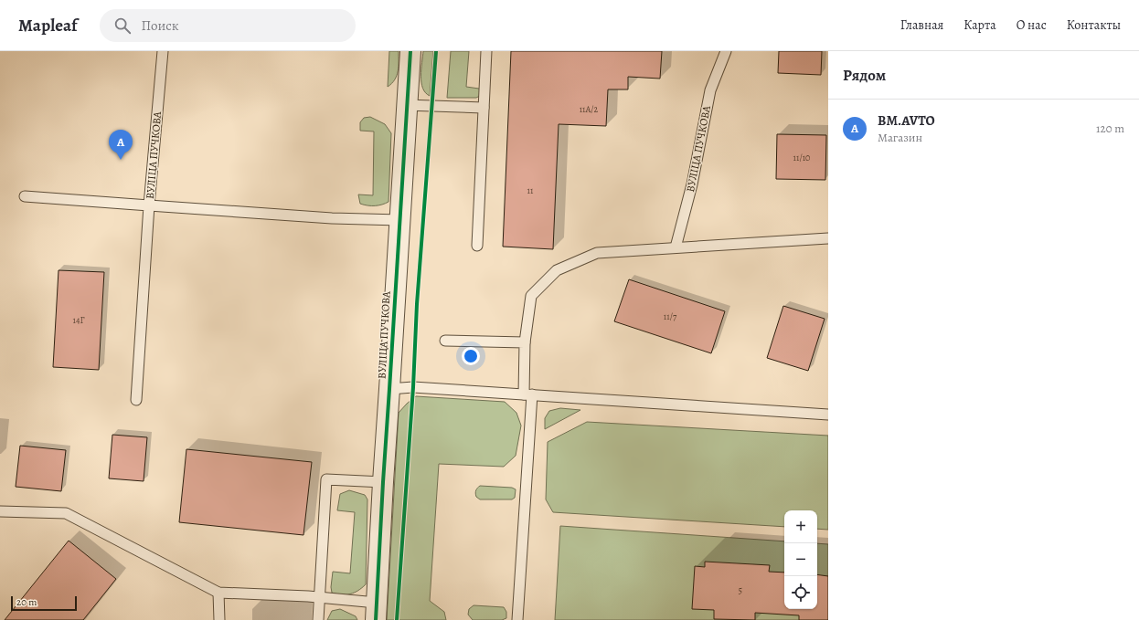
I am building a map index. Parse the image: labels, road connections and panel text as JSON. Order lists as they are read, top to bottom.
{
  "streets": {
    "street": ["ВУЛІЦА ПУЧКОВА"]
  },
  "house_numbers": [
    "11А/2",
    "11/10",
    "11",
    "11/7",
    "14Г",
    "5"
  ],
  "scale_bar": "20 m",
  "page": {
    "header": "Mapleaf",
    "search": "Поиск",
    "nav": [
      "Главная",
      "Карта",
      "О нас",
      "Контакты"
    ],
    "heading": "Рядом",
    "list": [
      {
        "mark": "A",
        "name": "BM.AVTO",
        "note": "Магазин",
        "value": "120 m"
      }
    ],
    "pins": "A",
    "map_buttons": ["+", "−"],
    "scale": "20 m"
  }
}
